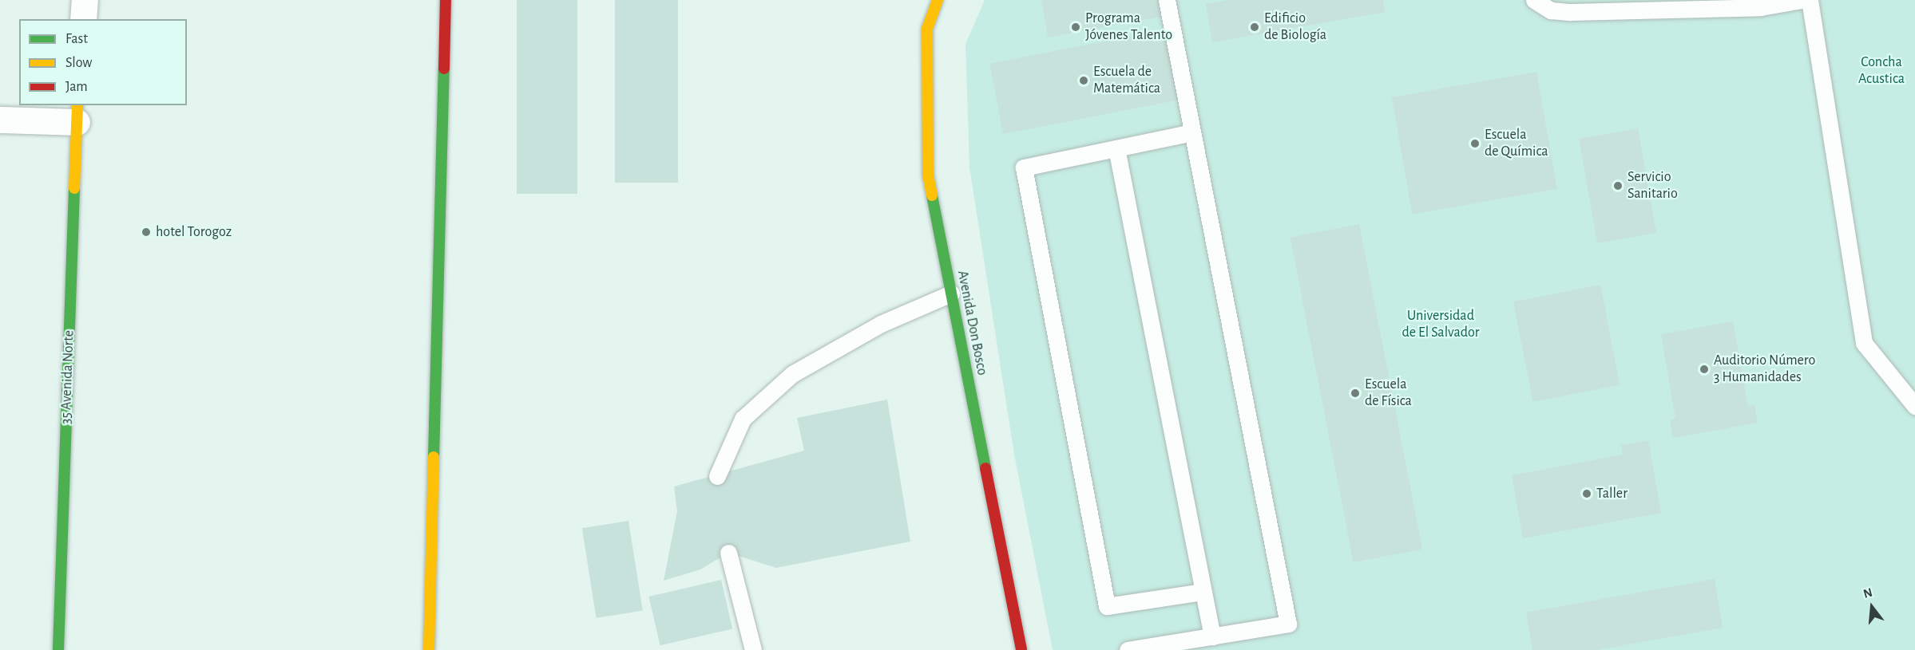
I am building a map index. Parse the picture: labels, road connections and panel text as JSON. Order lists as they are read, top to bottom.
{
  "streets": {
    "street": ["Avenida Don Bosco", "35 Avenida Norte"]
  },
  "parks": ["Concha Acustica", "Universidad de El Salvador"],
  "places": [
    "Programa Jóvenes Talento",
    "Edificio de Biología",
    "Escuela de Matemática",
    "Escuela de Química",
    "Servicio Sanitario",
    "hotel Torogoz",
    "Auditorio Número 3 Humanidades",
    "Escuela de Física",
    "Taller"
  ],
  "legend": ["Fast", "Slow", "Jam"],
  "north": "top"
}
